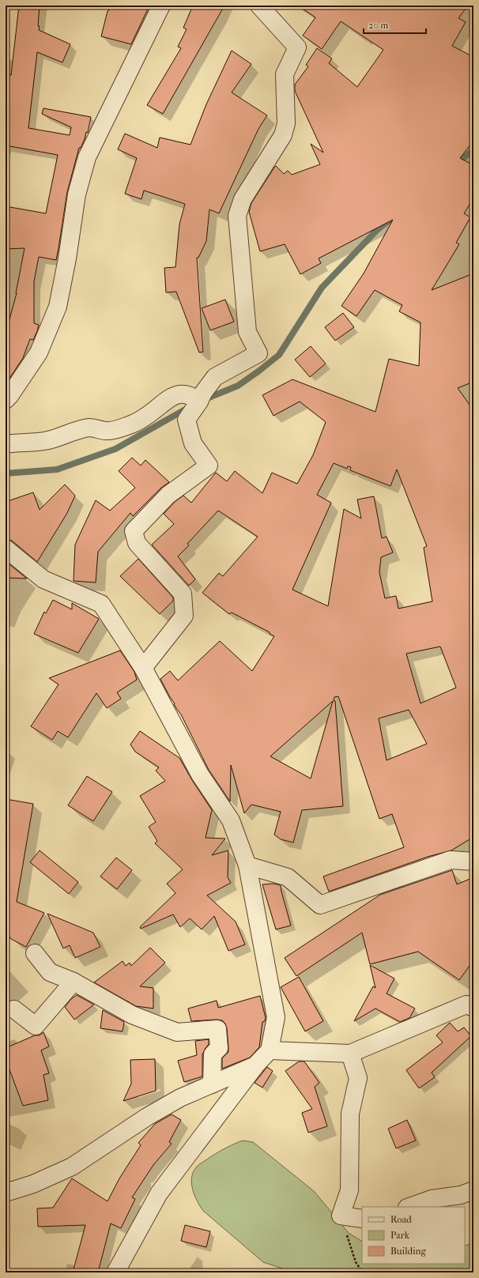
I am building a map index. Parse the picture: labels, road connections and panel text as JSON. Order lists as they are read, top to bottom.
{
  "legend": ["Road", "Park", "Building"],
  "scale_bar": "20 m"
}
